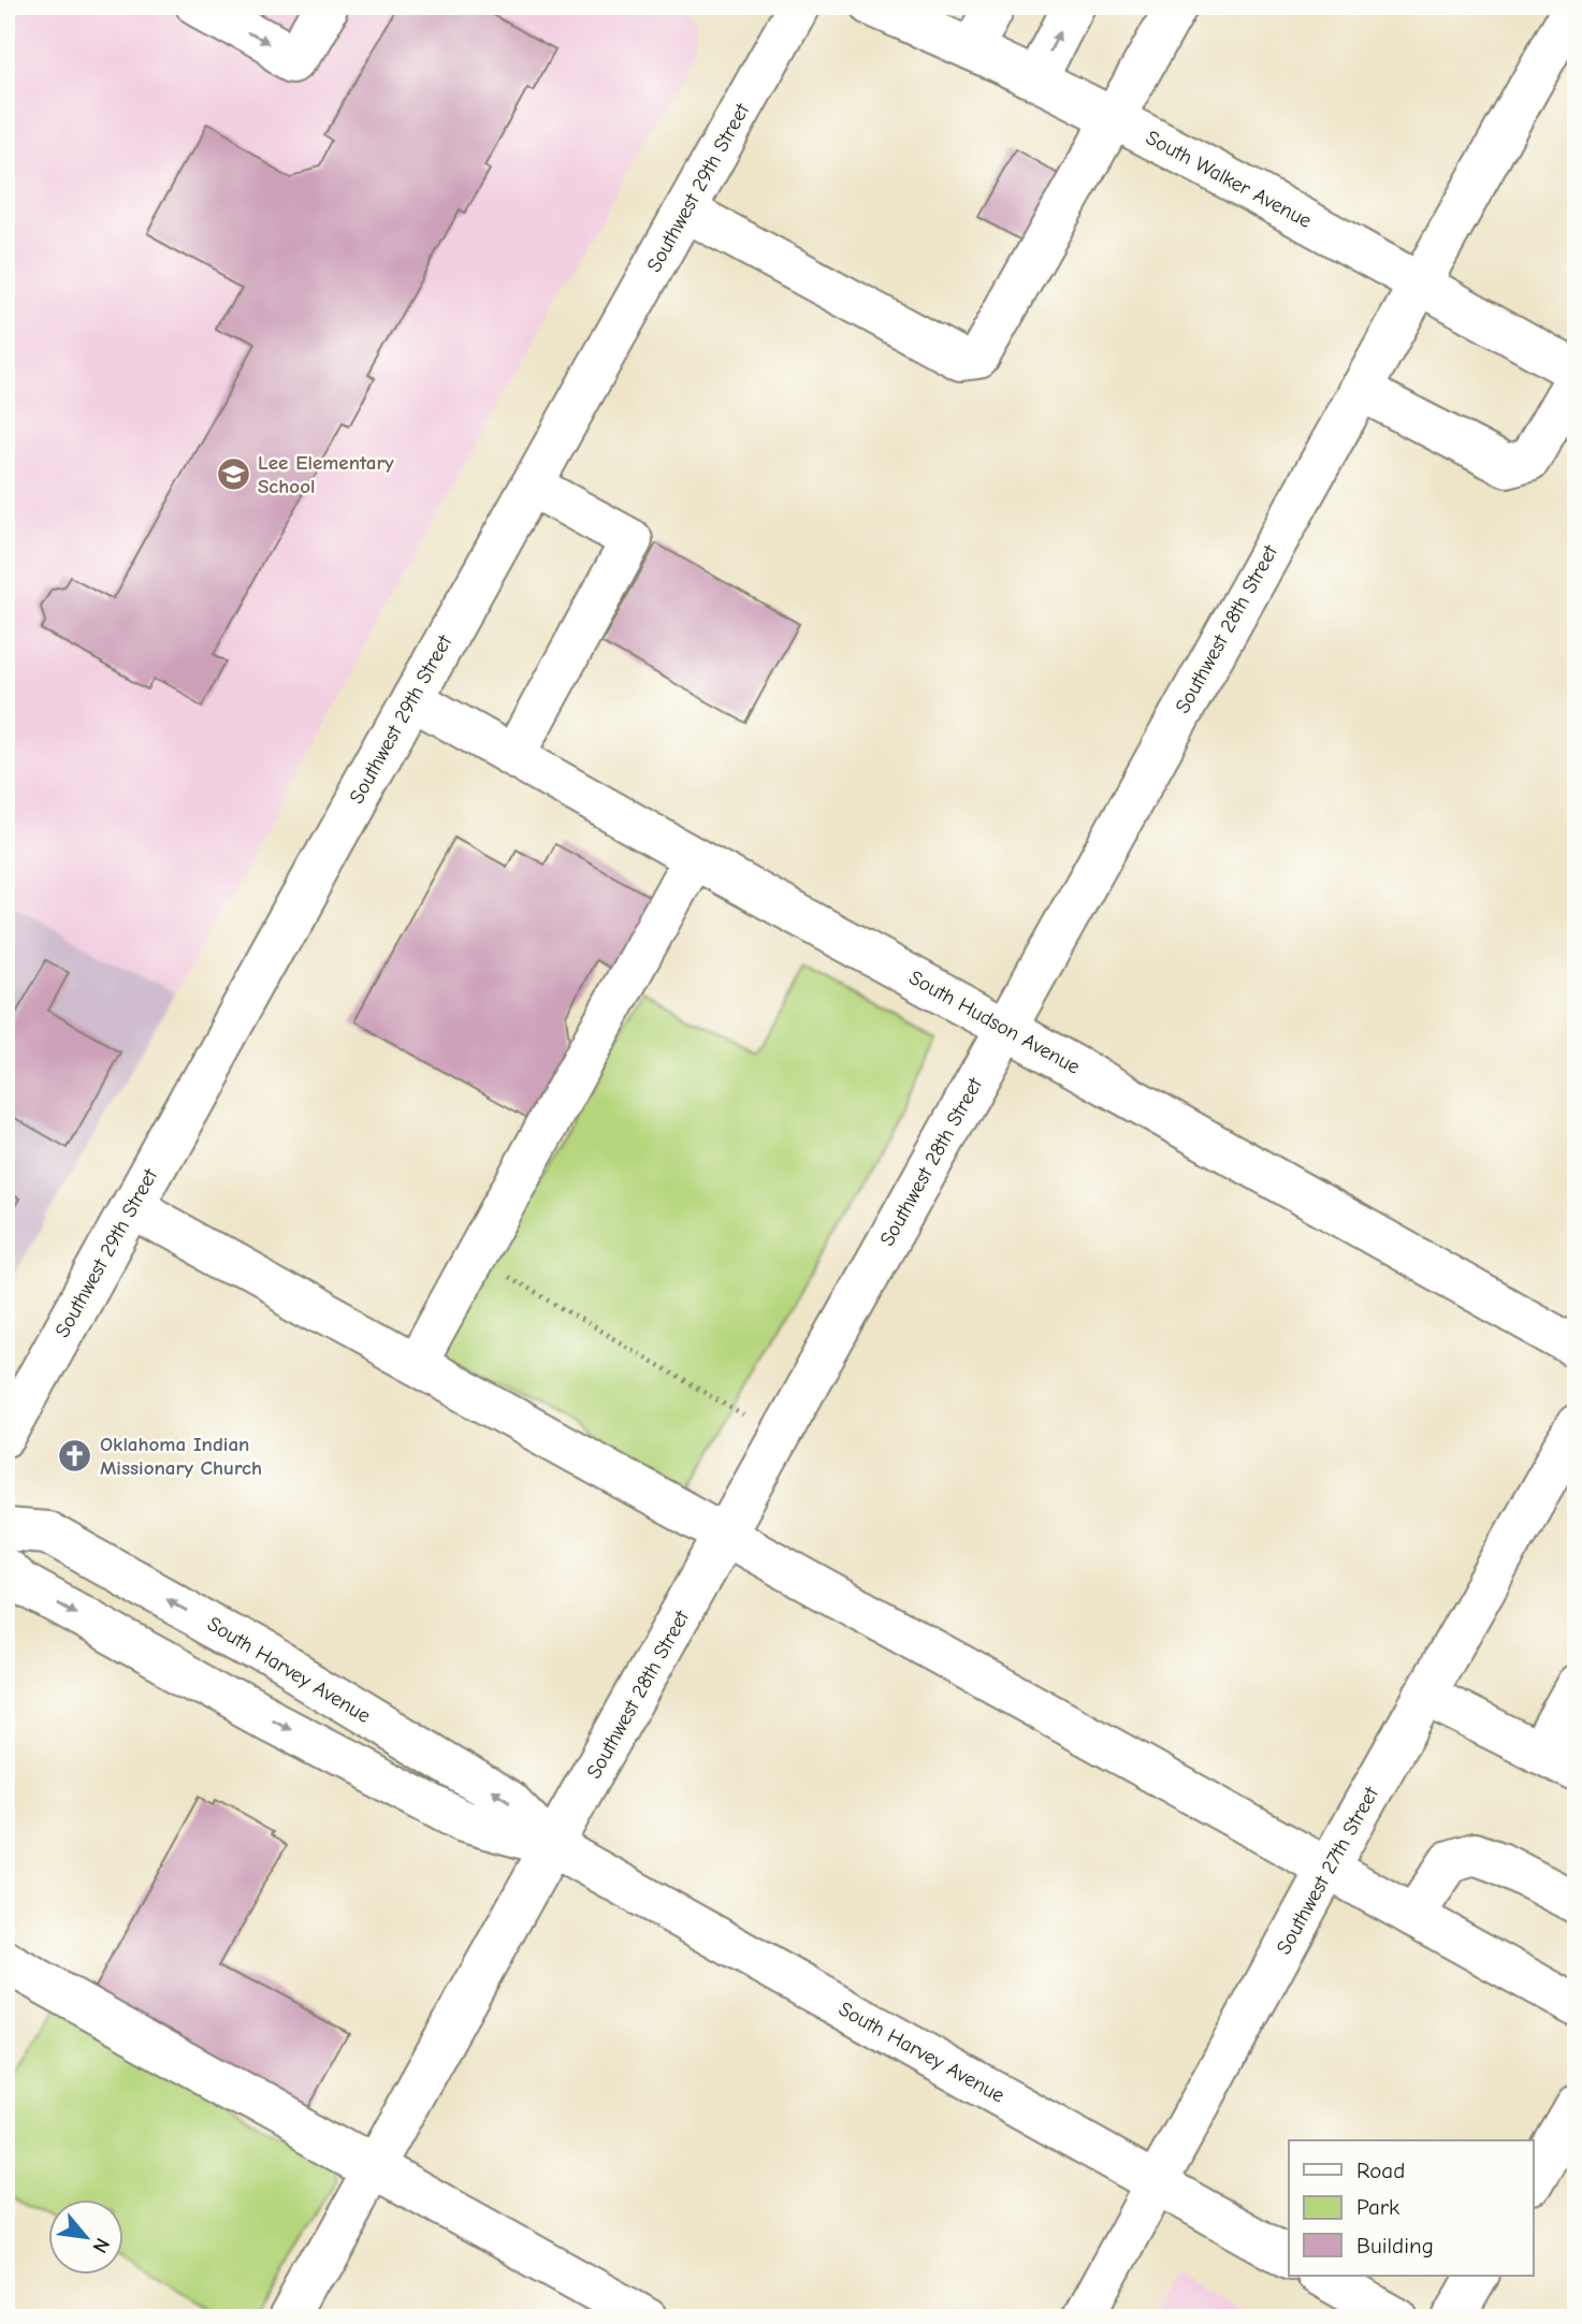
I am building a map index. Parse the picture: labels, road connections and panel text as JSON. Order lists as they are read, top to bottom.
{
  "streets": {
    "street": [
      "South Walker Avenue",
      "Southwest 29th Street",
      "Southwest 28th Street",
      "South Hudson Avenue",
      "South Harvey Avenue",
      "Southwest 27th Street"
    ]
  },
  "crossings": [
    ["South Walker Avenue", "Southwest 28th Street"],
    ["Southwest 29th Street", "South Hudson Avenue"],
    ["Southwest 28th Street", "South Hudson Avenue"],
    ["Southwest 28th Street", "South Harvey Avenue"],
    ["South Harvey Avenue", "Southwest 27th Street"]
  ],
  "places": {
    "school or university": ["Lee Elementary School"],
    "church": ["Oklahoma Indian Missionary Church"]
  },
  "legend": ["Road", "Park", "Building"],
  "north": "bottom right"
}
